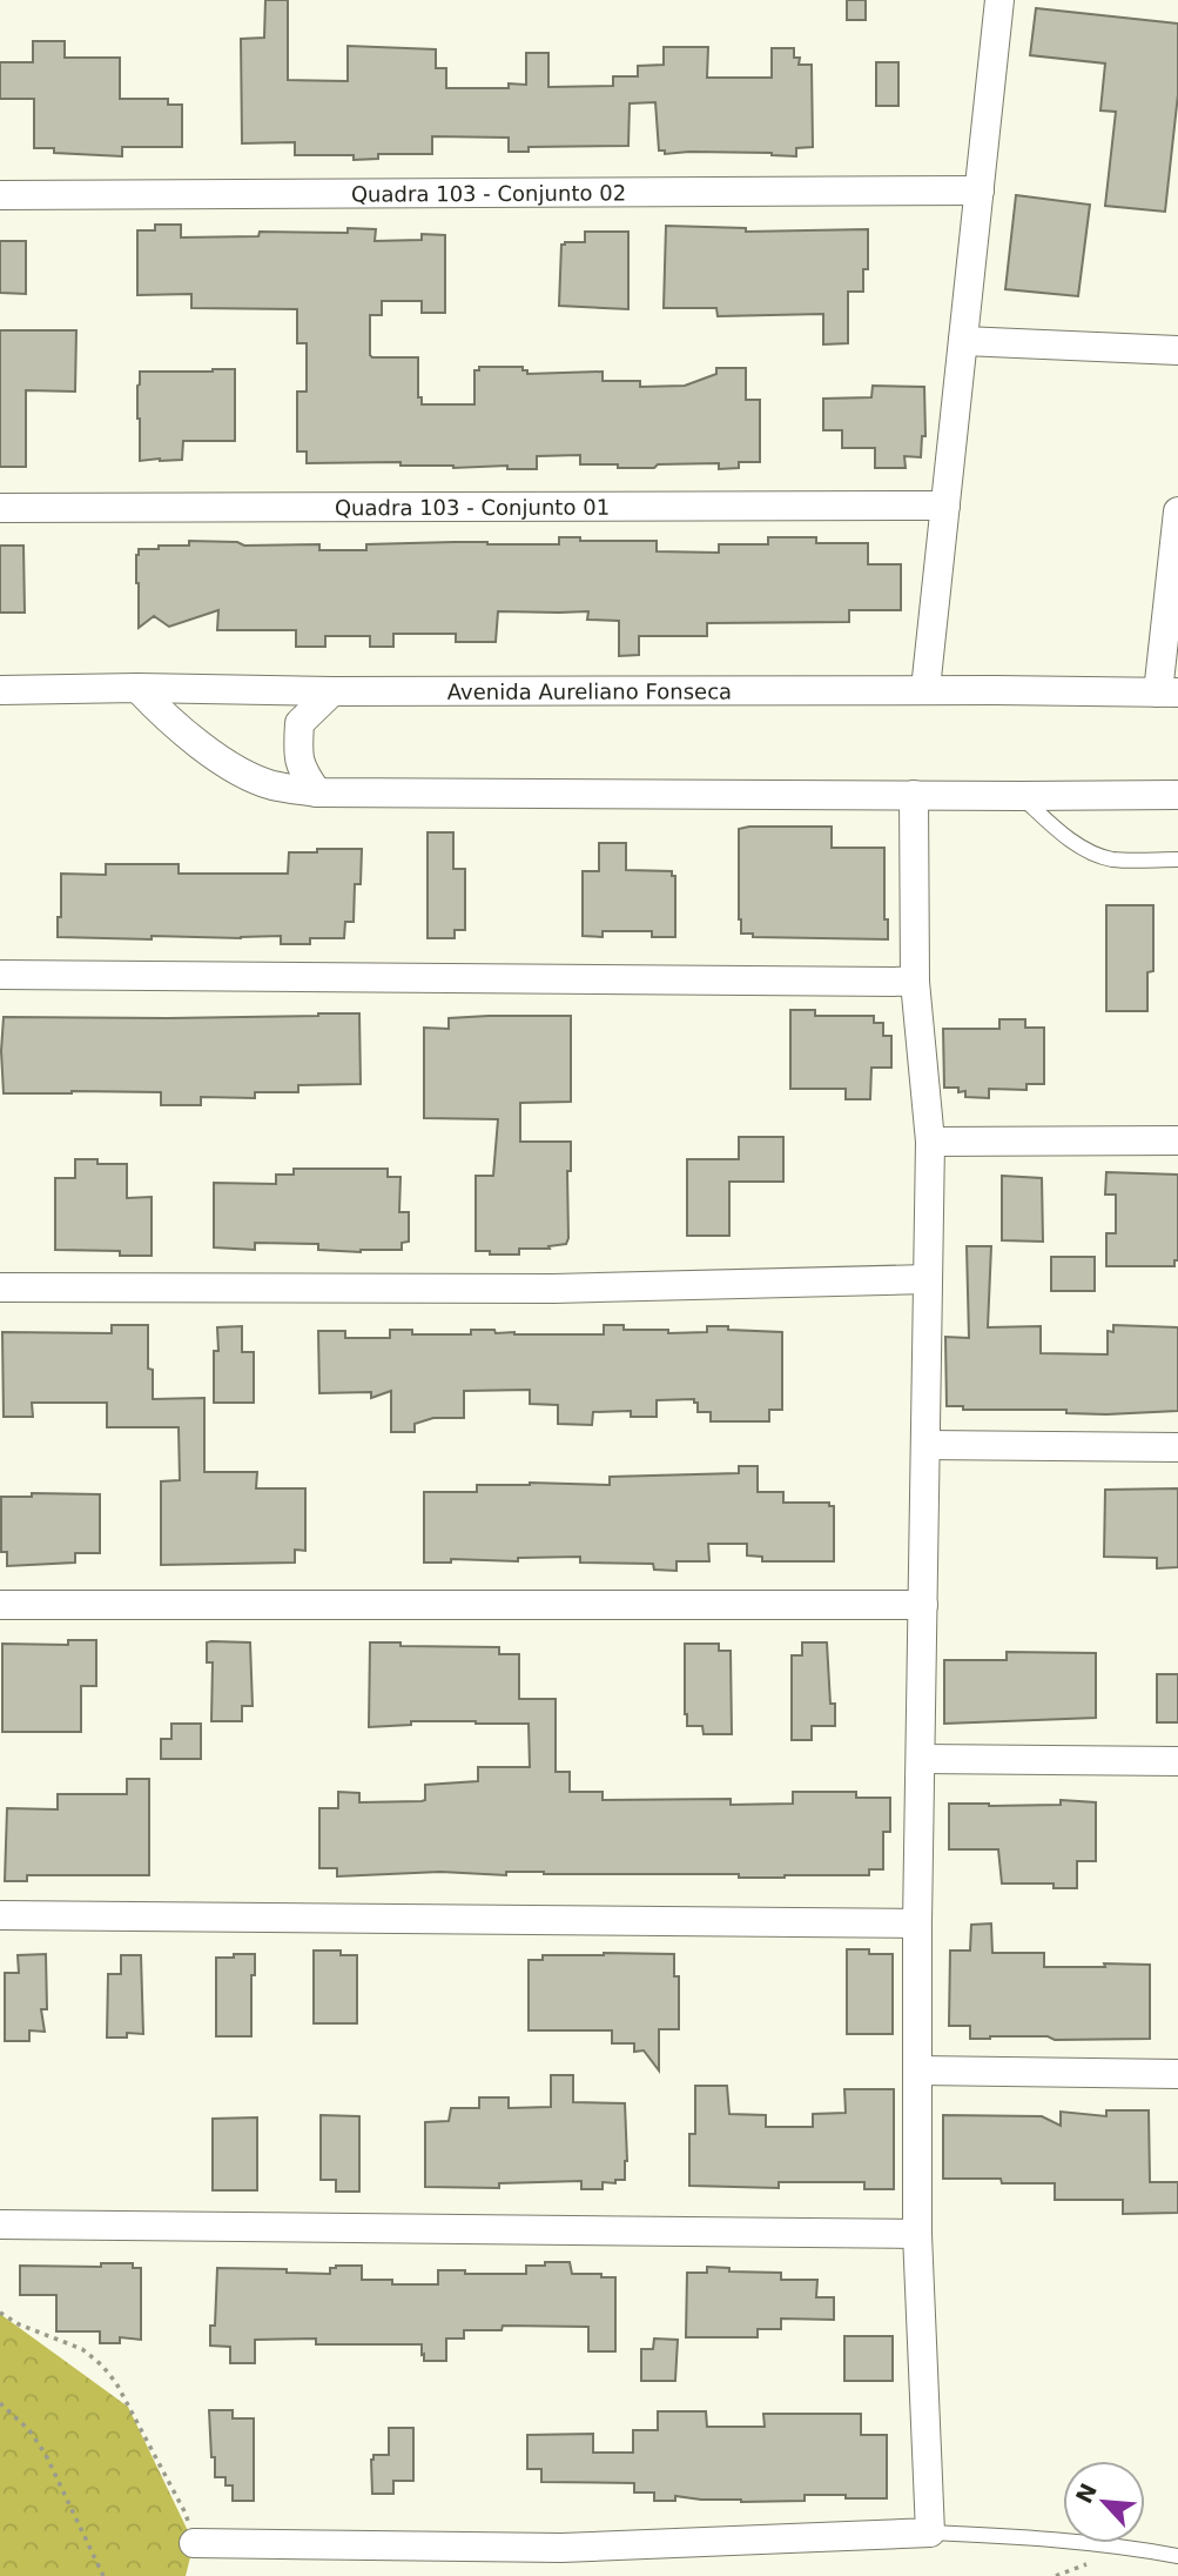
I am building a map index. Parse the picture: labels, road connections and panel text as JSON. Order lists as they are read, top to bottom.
{
  "streets": {
    "street": ["Quadra 103 - Conjunto 02", "Quadra 103 - Conjunto 01", "Avenida Aureliano Fonseca"]
  },
  "north": "top left"
}
